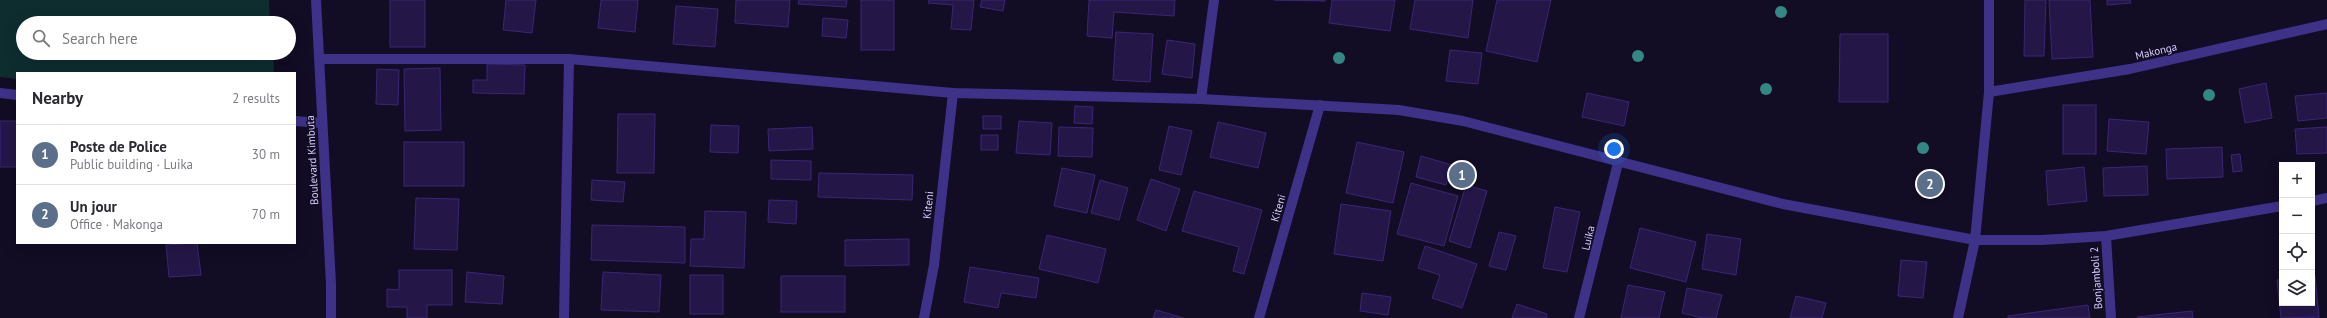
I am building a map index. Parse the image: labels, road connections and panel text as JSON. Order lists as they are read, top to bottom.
{
  "streets": {
    "street": [
      "Makonga",
      "Boulevard Kimbuta",
      "Kiteni",
      "Luika",
      "Bonjamboli 2"
    ]
  },
  "page": {
    "search": "Search here",
    "heading": ["Nearby", "2 results"],
    "list": [
      {
        "mark": "1",
        "name": "Poste de Police",
        "note": "Public building · Luika",
        "value": "30 m"
      },
      {
        "mark": "2",
        "name": "Un jour",
        "note": "Office · Makonga",
        "value": "70 m"
      }
    ],
    "pins": ["1", "2"],
    "map_buttons": ["+", "−"]
  }
}
